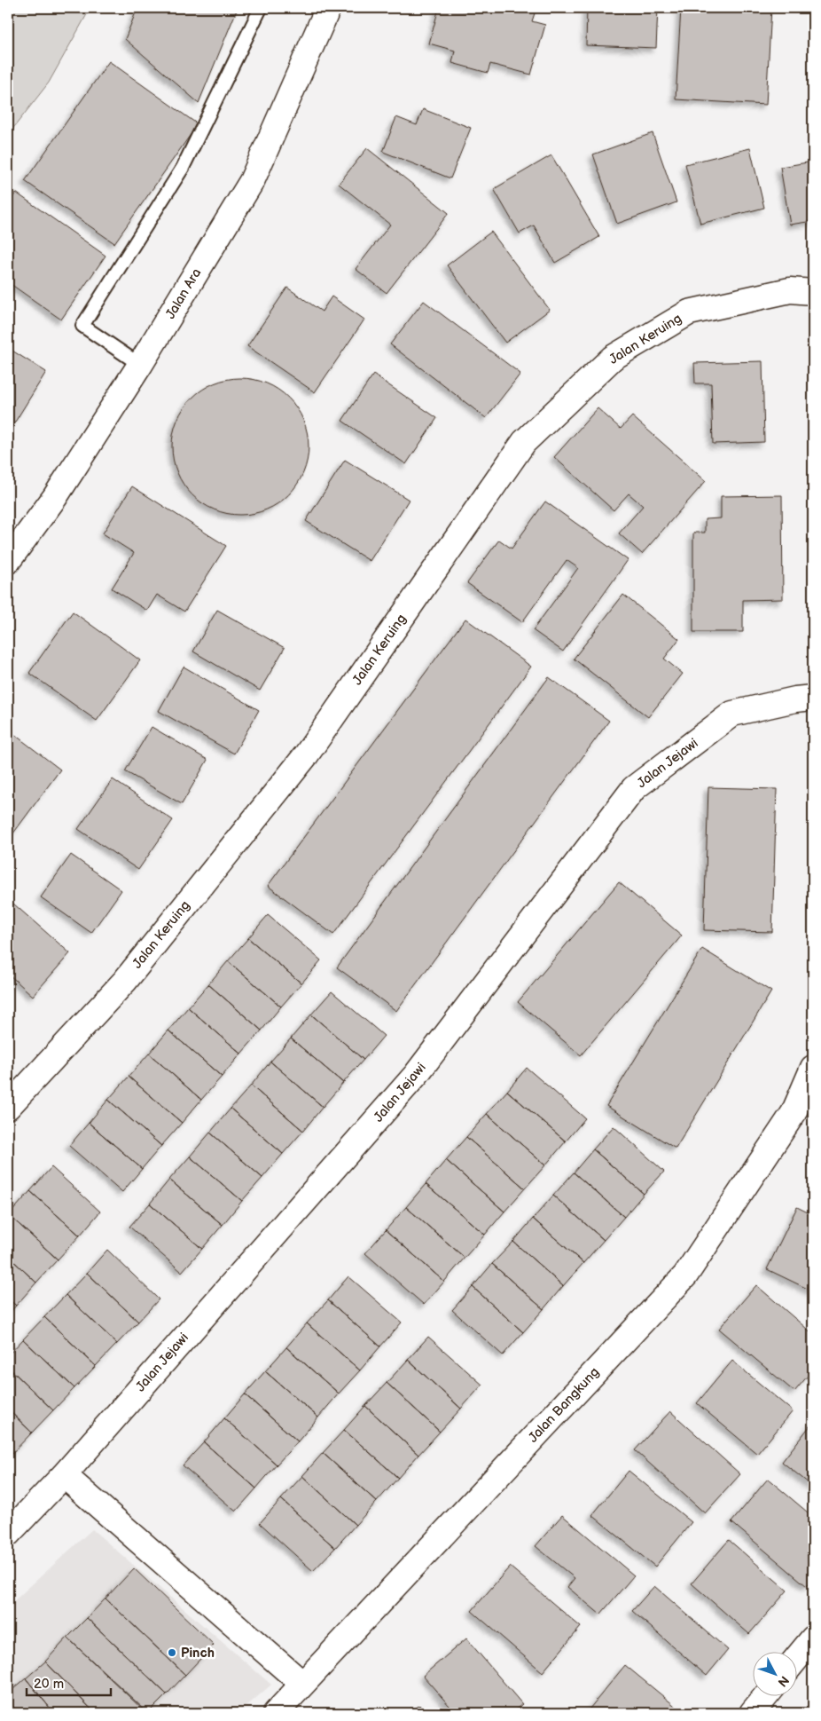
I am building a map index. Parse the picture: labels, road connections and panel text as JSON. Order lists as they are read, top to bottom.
{
  "streets": {
    "street": [
      "Jalan Ara",
      "Jalan Keruing",
      "Jalan Jejawi",
      "Jalan Bangkung"
    ]
  },
  "places": ["Pinch"],
  "scale_bar": "20 m",
  "north": "bottom right"
}
